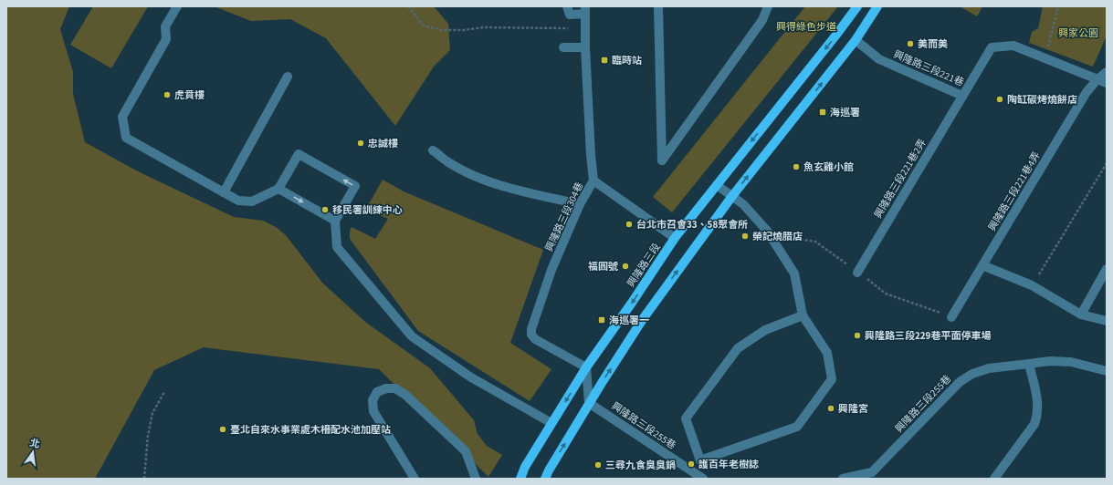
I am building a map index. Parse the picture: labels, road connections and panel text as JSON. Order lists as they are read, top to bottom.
{
  "streets": {
    "main road": ["興隆路三段"],
    "street": [
      "興隆路三段221巷",
      "興隆路三段221巷2弄",
      "興隆路三段221巷4弄",
      "興隆路三段304巷",
      "興隆路三段255巷"
    ]
  },
  "crossings": [
    ["興隆路三段221巷", "興隆路三段221巷2弄"],
    ["興隆路三段221巷", "興隆路三段221巷4弄"],
    ["興隆路三段304巷", "興隆路三段"]
  ],
  "parks": ["興得綠色步道", "興家公園"],
  "places": {
    "other": [
      "美而美",
      "虎賁樓",
      "陶缸碳烤燒餅店",
      "忠誠樓",
      "魚玄雞小館",
      "移民署訓練中心",
      "台北市召會33、58聚會所",
      "榮記燒腊店",
      "福圓號",
      "興隆路三段229巷平面停車場",
      "興隆宮",
      "臺北自來水事業處木柵配水池加壓站",
      "護百年老樹誌",
      "三尋九食臭臭鍋"
    ],
    "transit": ["臨時站", "海巡署", "海巡署一"]
  },
  "north": "top"
}
